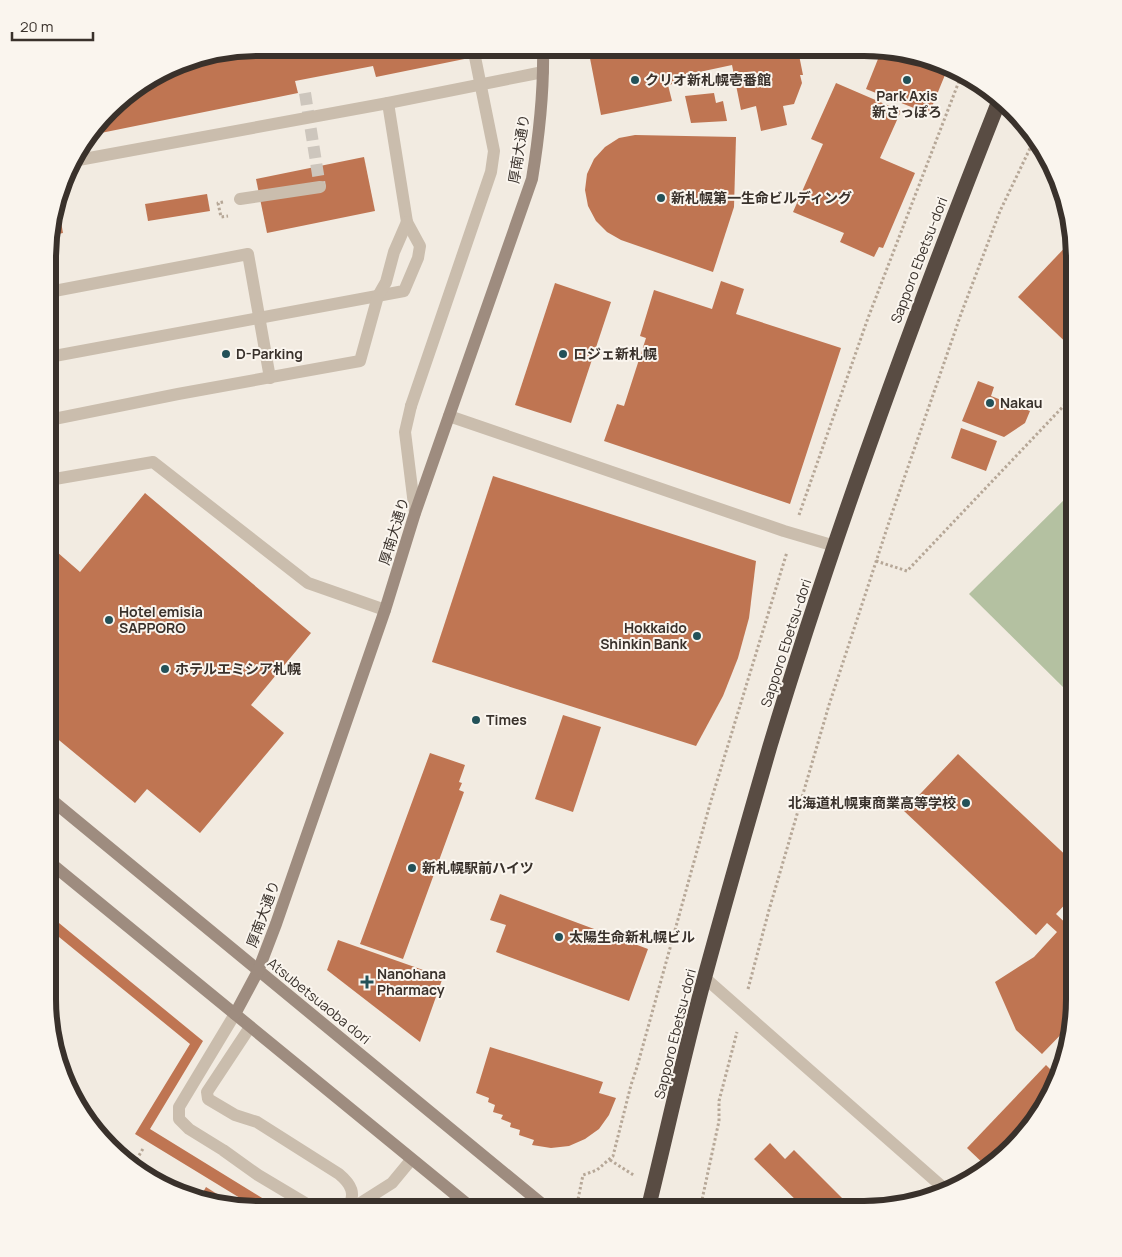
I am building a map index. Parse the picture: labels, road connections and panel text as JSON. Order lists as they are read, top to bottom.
{
  "streets": {
    "highway": ["Sapporo Ebetsu-dori"],
    "street": ["厚南大通り", "Atsubetsuaoba dori"]
  },
  "crossings": [
    ["厚南大通り", "Atsubetsuaoba dori"]
  ],
  "places": {
    "other": [
      "クリオ新札幌壱番館",
      "Park Axis 新さっぽろ",
      "新札幌第一生命ビルディング",
      "D-Parking",
      "ロジェ新札幌",
      "Nakau",
      "Hotel emisia SAPPORO",
      "Hokkaido Shinkin Bank",
      "ホテルエミシア札幌",
      "Times",
      "北海道札幌東商業高等学校",
      "新札幌駅前ハイツ",
      "太陽生命新札幌ビル"
    ],
    "health": ["Nanohana Pharmacy"]
  },
  "scale_bar": "20 m"
}
